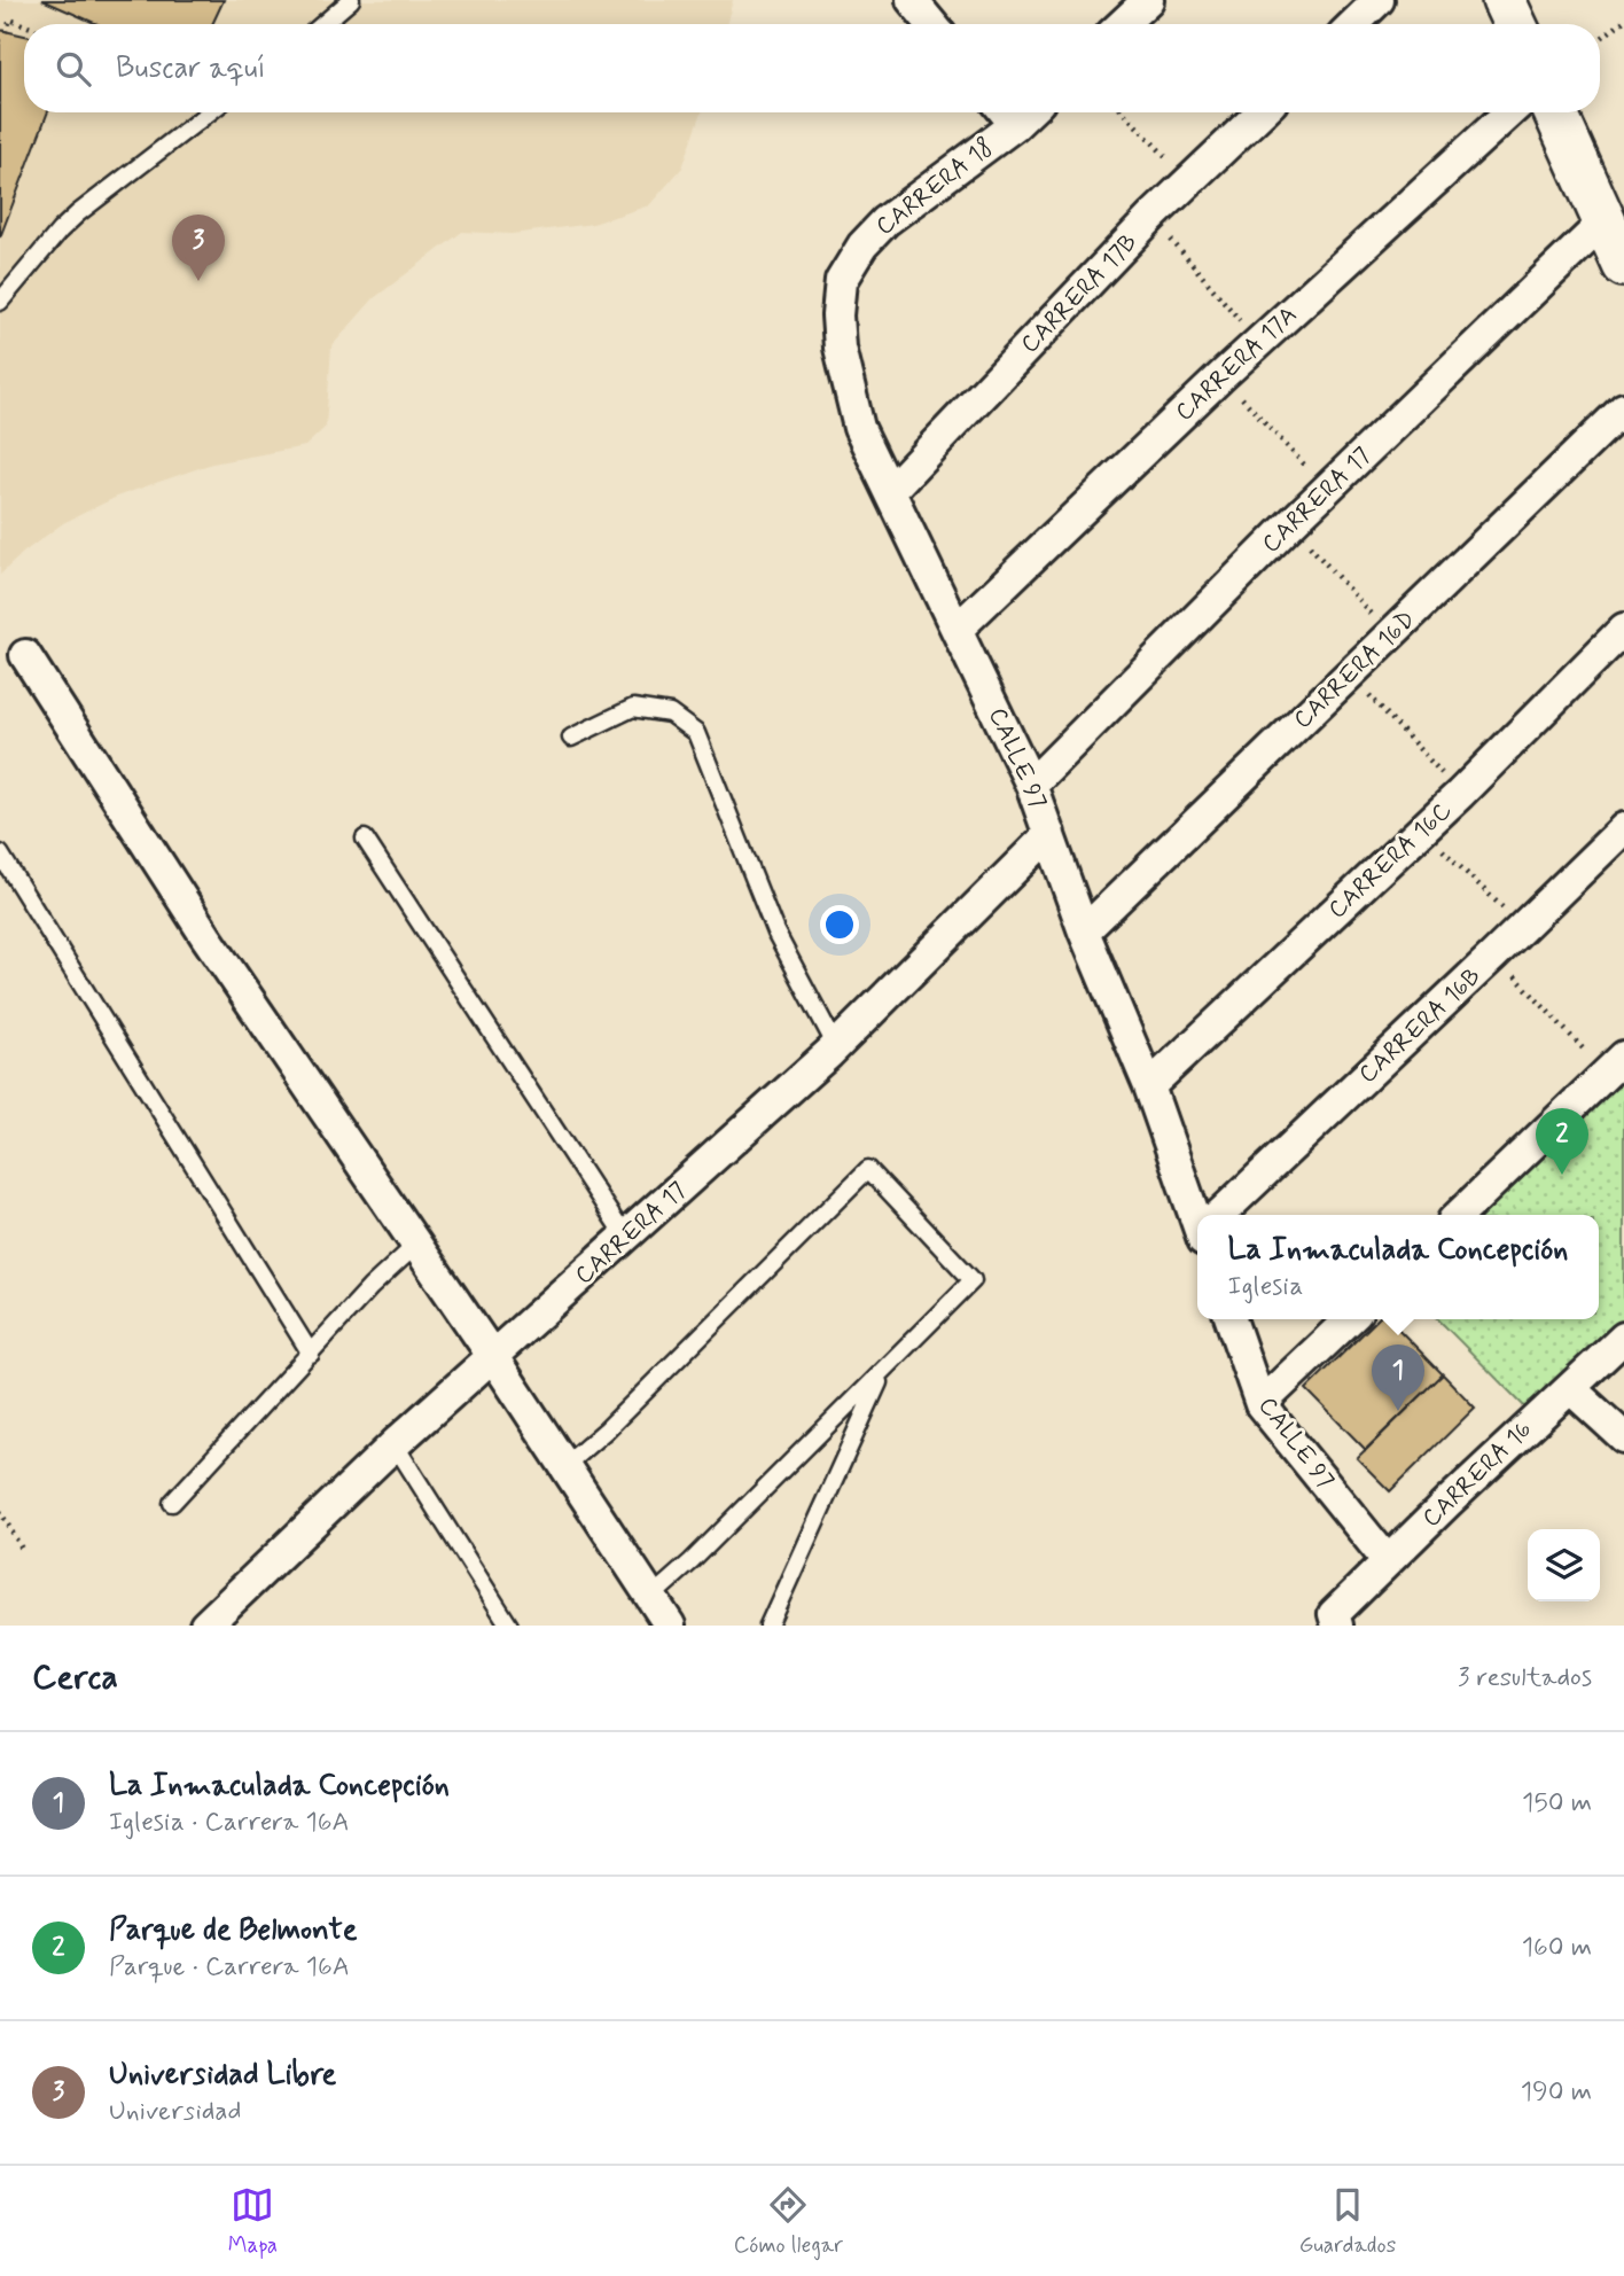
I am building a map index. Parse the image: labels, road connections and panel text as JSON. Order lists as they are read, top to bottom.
{
  "streets": {
    "street": [
      "CARRERA 18",
      "CARRERA 17B",
      "CARRERA 17A",
      "CARRERA 17",
      "CARRERA 16D",
      "CALLE 97",
      "CARRERA 16C",
      "CARRERA 16B",
      "CARRERA 16"
    ]
  },
  "crossings": [
    ["CARRERA 18", "CALLE 97"],
    ["CARRERA 17B", "CALLE 97"],
    ["CARRERA 17A", "CALLE 97"],
    ["CARRERA 17", "CALLE 97"],
    ["CARRERA 16D", "CALLE 97"],
    ["CALLE 97", "CARRERA 16C"],
    ["CALLE 97", "CARRERA 16"]
  ],
  "page": {
    "search": "Buscar aquí",
    "pins": ["3", "2", "1"],
    "popup": ["La Inmaculada Concepción", "Iglesia"],
    "heading": ["Cerca", "3 resultados"],
    "list": [
      {
        "mark": "1",
        "name": "La Inmaculada Concepción",
        "note": "Iglesia · Carrera 16A",
        "value": "150 m"
      },
      {
        "mark": "2",
        "name": "Parque de Belmonte",
        "note": "Parque · Carrera 16A",
        "value": "160 m"
      },
      {
        "mark": "3",
        "name": "Universidad Libre",
        "note": "Universidad",
        "value": "190 m"
      }
    ],
    "nav": ["Mapa", "Cómo llegar", "Guardados"]
  }
}
